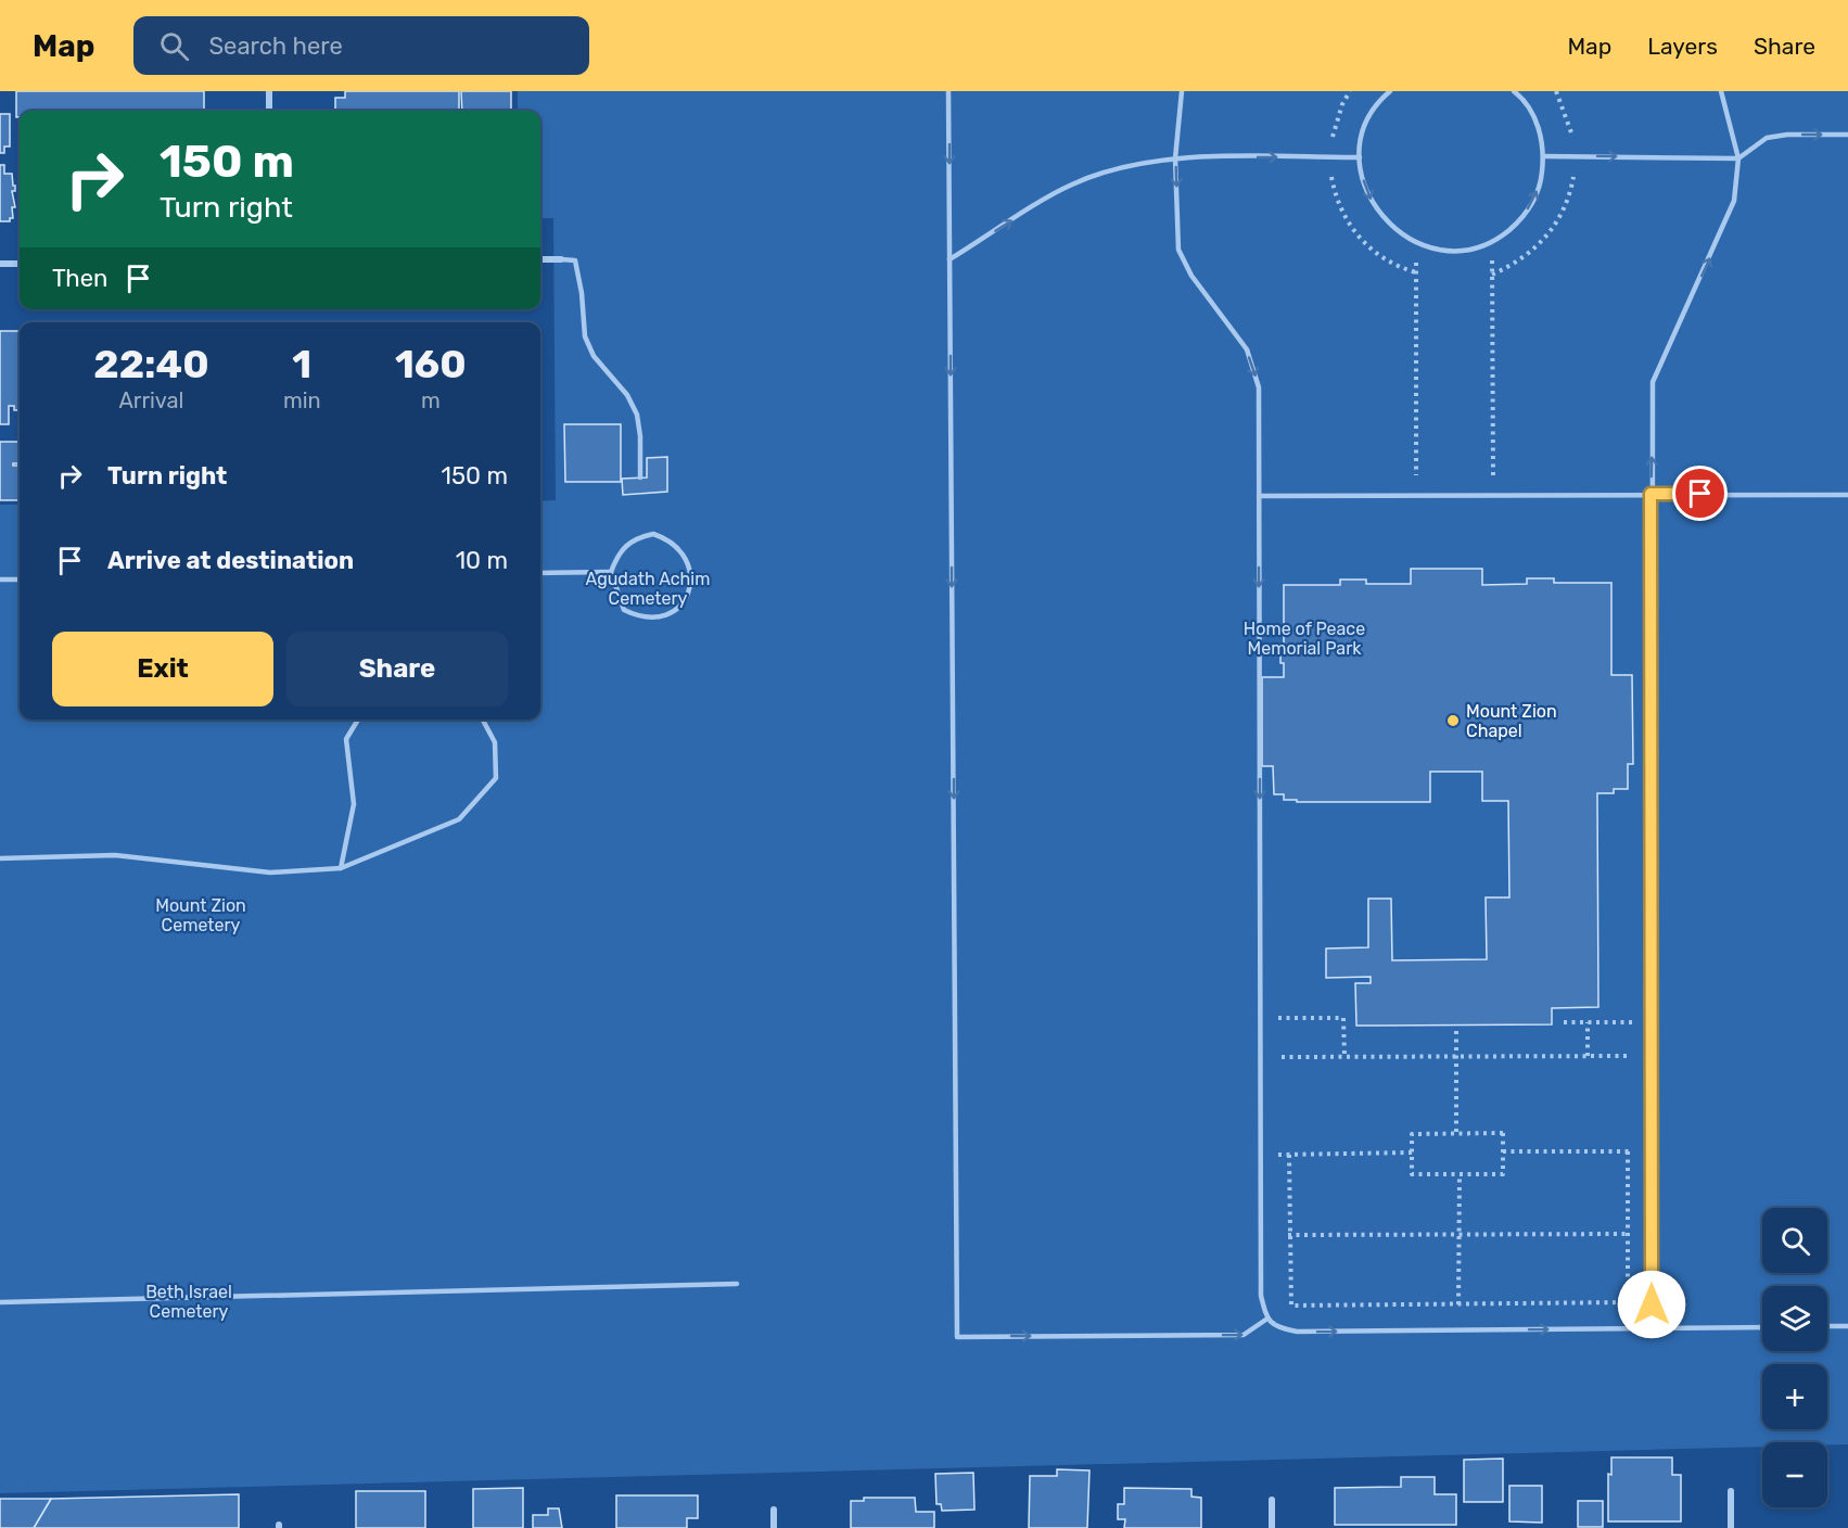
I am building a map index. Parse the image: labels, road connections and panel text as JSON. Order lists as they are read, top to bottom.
{
  "parks": [
    "Agudath Achim Cemetery",
    "Home of Peace Memorial Park",
    "Mount Zion Cemetery",
    "Beth Israel Cemetery"
  ],
  "places": ["Mount Zion Chapel"],
  "page": {
    "header": "Map",
    "search": "Search here",
    "nav": ["Map", "Layers", "Share"],
    "turn": ["150 m", "Turn right"],
    "then": "Then",
    "eta": [
      "22:40",
      "Arrival",
      "1",
      "min",
      "160",
      "m"
    ],
    "list": [
      {
        "name": "Turn right",
        "value": "150 m"
      },
      {
        "name": "Arrive at destination",
        "value": "10 m"
      }
    ],
    "buttons": ["Exit", "Share"],
    "map_buttons": ["+", "−"]
  }
}
